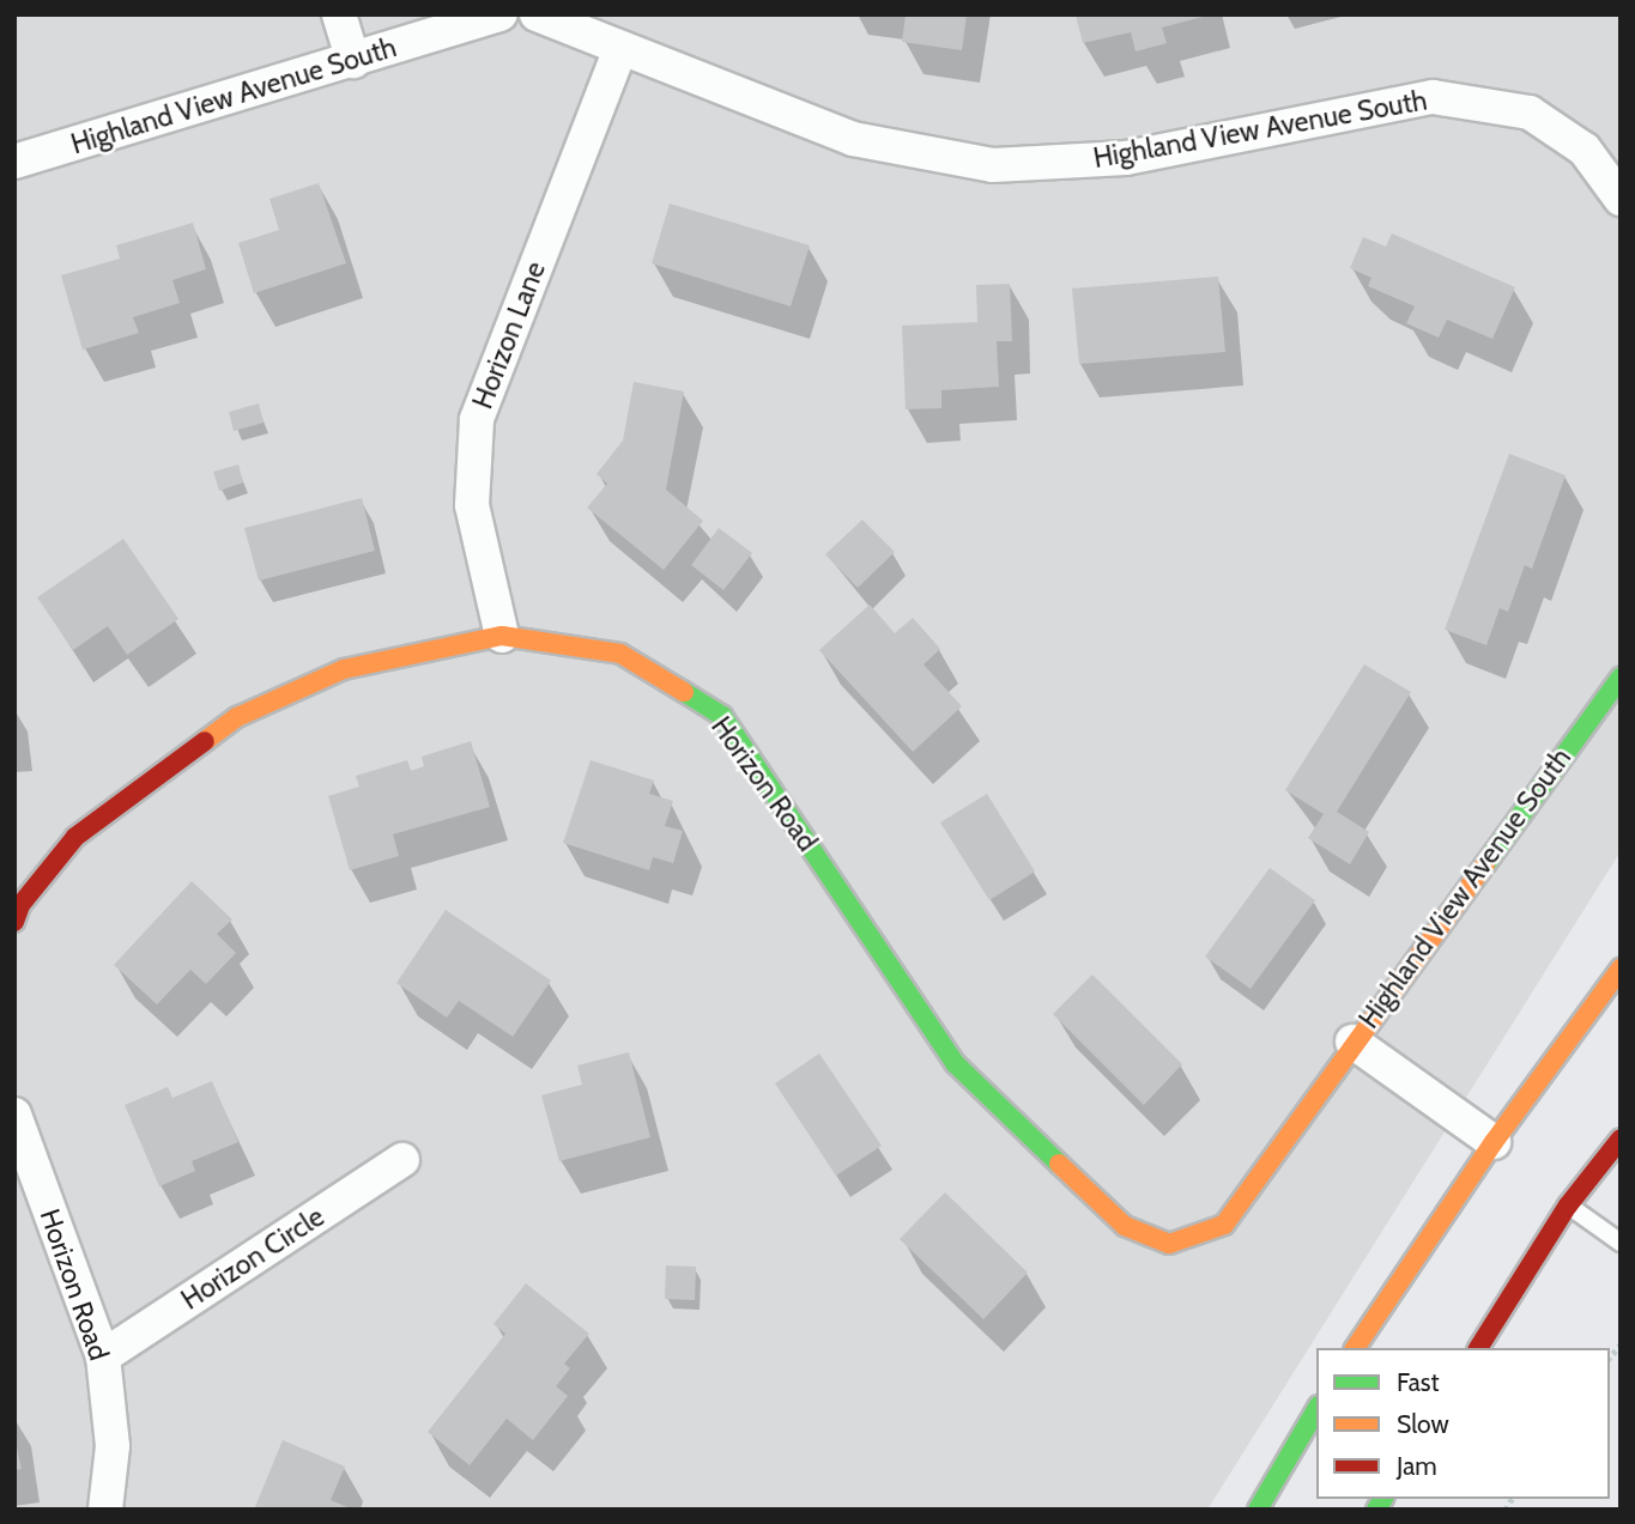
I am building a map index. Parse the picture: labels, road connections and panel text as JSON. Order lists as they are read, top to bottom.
{
  "streets": {
    "main road": ["Highland View Avenue South", "Horizon Road"],
    "street": ["Horizon Lane", "Horizon Circle"]
  },
  "crossings": [
    ["Highland View Avenue South", "Horizon Lane"],
    ["Highland View Avenue South", "Horizon Road"],
    ["Horizon Lane", "Horizon Road"],
    ["Horizon Road", "Horizon Circle"]
  ],
  "legend": ["Fast", "Slow", "Jam"]
}
